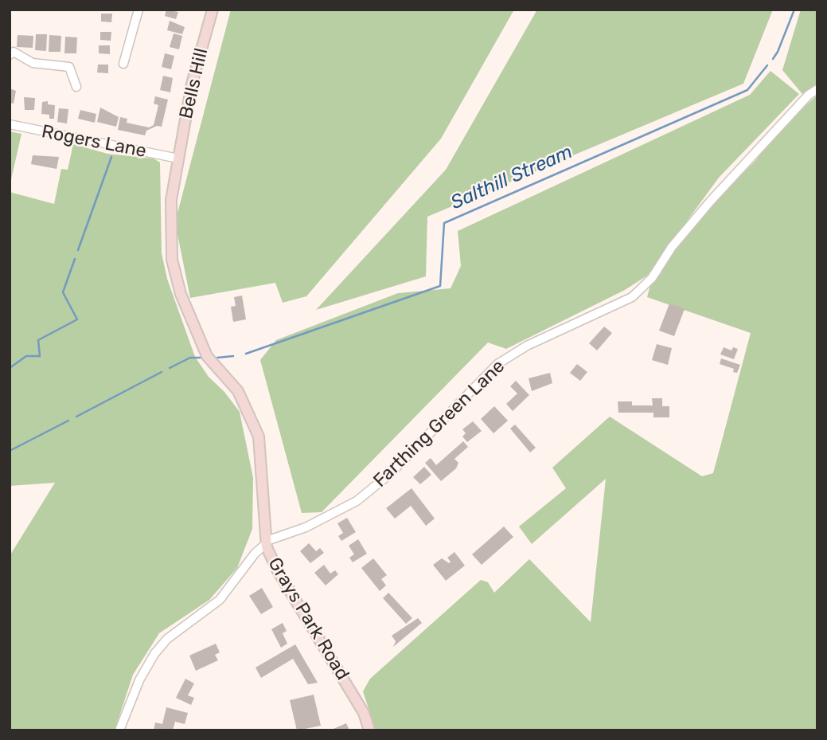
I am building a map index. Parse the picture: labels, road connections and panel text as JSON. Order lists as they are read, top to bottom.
{
  "streets": {
    "main road": ["Bells Hill", "Grays Park Road"],
    "street": ["Rogers Lane", "Farthing Green Lane"]
  },
  "crossings": [
    ["Bells Hill", "Rogers Lane"],
    ["Bells Hill", "Grays Park Road"],
    ["Rogers Lane", "Grays Park Road"],
    ["Farthing Green Lane", "Grays Park Road"]
  ],
  "water": ["Salthill Stream"]
}
